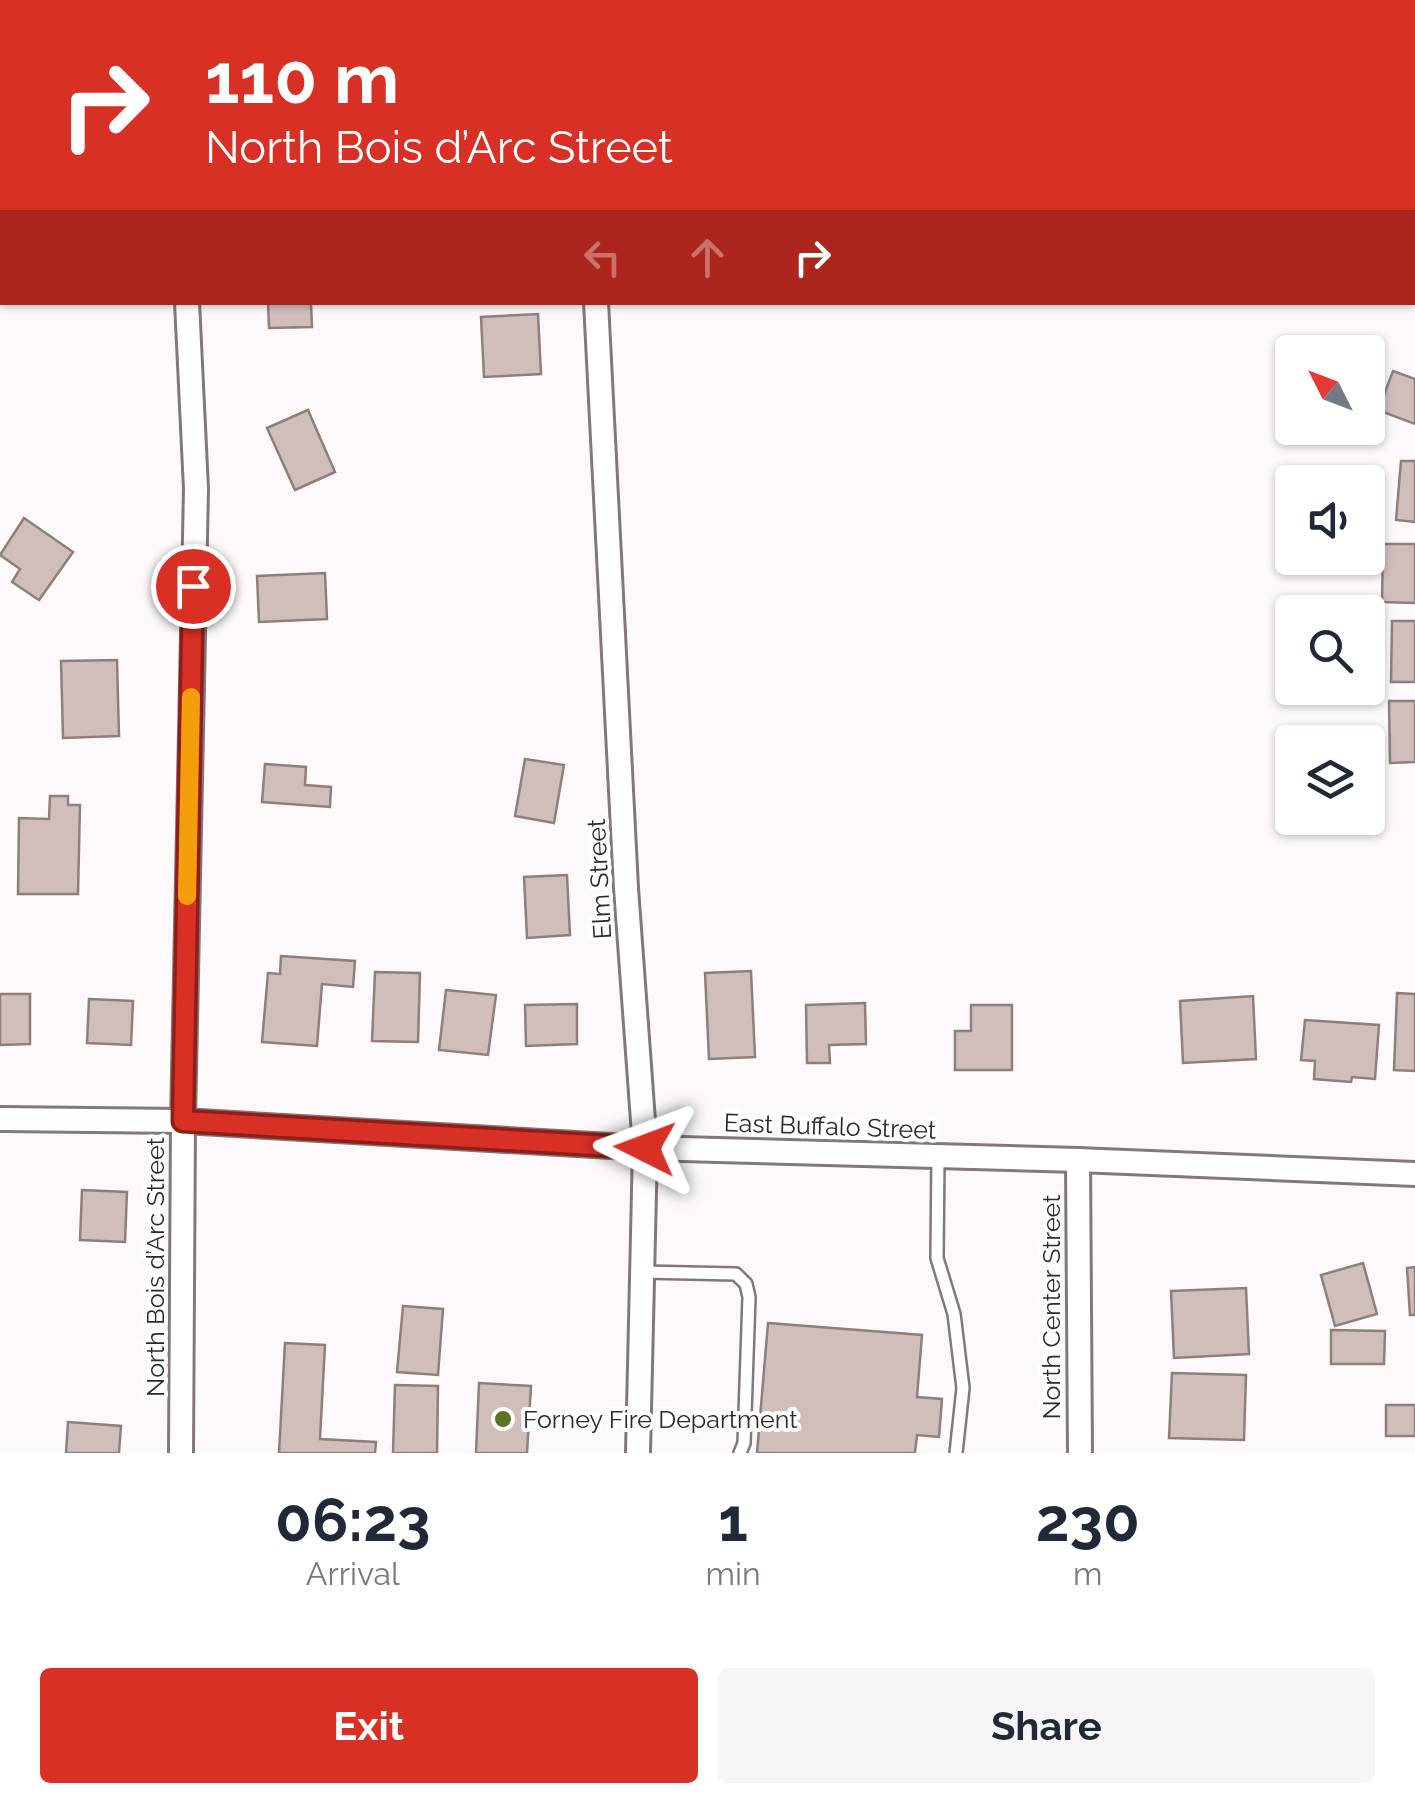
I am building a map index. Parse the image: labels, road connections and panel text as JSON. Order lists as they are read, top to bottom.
{
  "streets": {
    "street": [
      "Elm Street",
      "East Buffalo Street",
      "North Bois d’Arc Street",
      "North Center Street"
    ]
  },
  "crossings": [
    ["Elm Street", "East Buffalo Street"],
    ["East Buffalo Street", "North Bois d’Arc Street"],
    ["East Buffalo Street", "North Center Street"]
  ],
  "places": ["Forney Fire Department"],
  "north": "top left",
  "page": {
    "turn": ["110 m", "North Bois d’Arc Street"],
    "eta": [
      "06:23",
      "Arrival",
      "1",
      "min",
      "230",
      "m"
    ],
    "buttons": ["Exit", "Share"]
  }
}
